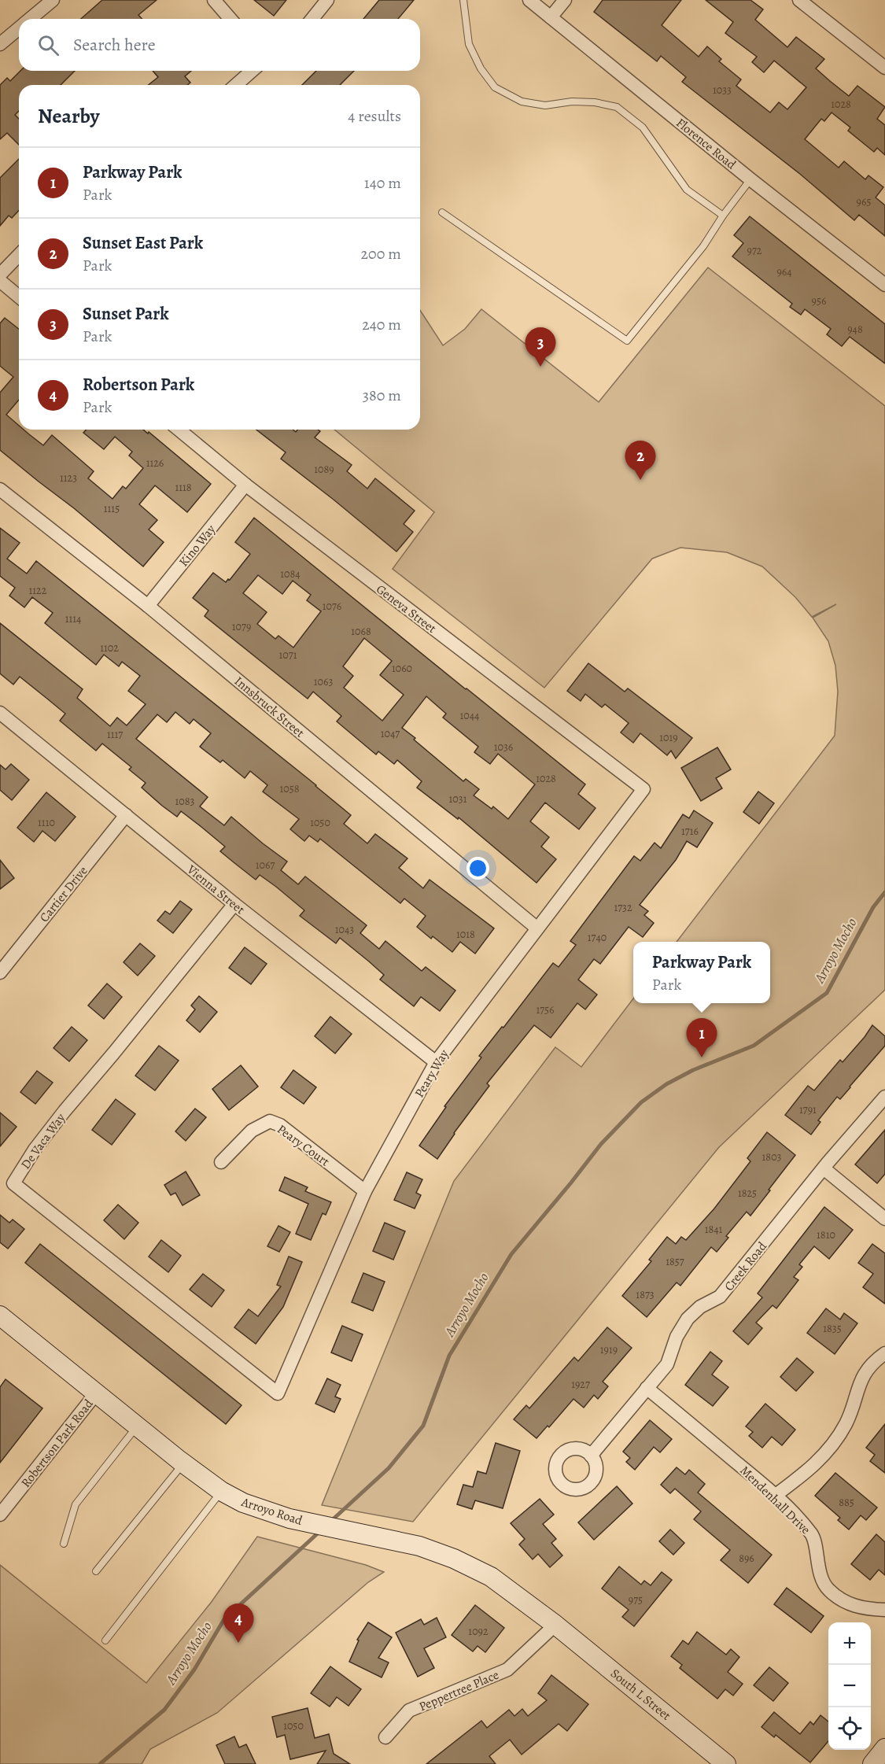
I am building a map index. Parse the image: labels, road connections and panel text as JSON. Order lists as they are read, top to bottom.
{
  "streets": {
    "street": [
      "Florence Road",
      "Kino Way",
      "Geneva Street",
      "Innsbruck Street",
      "Vienna Street",
      "Cartier Drive",
      "Peary Way",
      "De Vaca Way",
      "Peary Court",
      "Creek Road",
      "Robertson Park Road",
      "Mendenhall Drive",
      "Arroyo Road",
      "Peppertree Place",
      "South L Street"
    ]
  },
  "crossings": [
    ["Kino Way", "Geneva Street"],
    ["Kino Way", "Innsbruck Street"],
    ["Geneva Street", "Peary Way"],
    ["Innsbruck Street", "Peary Way"],
    ["Vienna Street", "Cartier Drive"],
    ["Vienna Street", "Peary Way"],
    ["Vienna Street", "De Vaca Way"],
    ["Peary Way", "De Vaca Way"],
    ["Peary Way", "Peary Court"],
    ["Creek Road", "Mendenhall Drive"],
    ["Robertson Park Road", "Arroyo Road"],
    ["Arroyo Road", "Peppertree Place"],
    ["Arroyo Road", "South L Street"],
    ["Peppertree Place", "South L Street"]
  ],
  "water": ["Arroyo Mocho"],
  "house_numbers": [
    "1033",
    "1028",
    "965",
    "972",
    "964",
    "956",
    "948",
    "1126",
    "1089",
    "1123",
    "1118",
    "1115",
    "1084",
    "1122",
    "1076",
    "1114",
    "1079",
    "1068",
    "1102",
    "1071",
    "1060",
    "1063",
    "1044",
    "1047",
    "1117",
    "1019",
    "1036",
    "1028",
    "1058",
    "1031",
    "1083",
    "1110",
    "1050",
    "1716",
    "1067",
    "1732",
    "1043",
    "1018",
    "1740",
    "1756",
    "1791",
    "1803",
    "1825",
    "1841",
    "1810",
    "1857",
    "1873",
    "1835",
    "1919",
    "1927",
    "885",
    "896",
    "975",
    "1092",
    "1050"
  ],
  "page": {
    "search": "Search here",
    "heading": ["Nearby", "4 results"],
    "list": [
      {
        "mark": "1",
        "name": "Parkway Park",
        "note": "Park",
        "value": "140 m"
      },
      {
        "mark": "2",
        "name": "Sunset East Park",
        "note": "Park",
        "value": "200 m"
      },
      {
        "mark": "3",
        "name": "Sunset Park",
        "note": "Park",
        "value": "240 m"
      },
      {
        "mark": "4",
        "name": "Robertson Park",
        "note": "Park",
        "value": "380 m"
      }
    ],
    "pins": [
      "3",
      "2",
      "1",
      "4"
    ],
    "popup": ["Parkway Park", "Park"],
    "map_buttons": ["+", "−"]
  }
}
